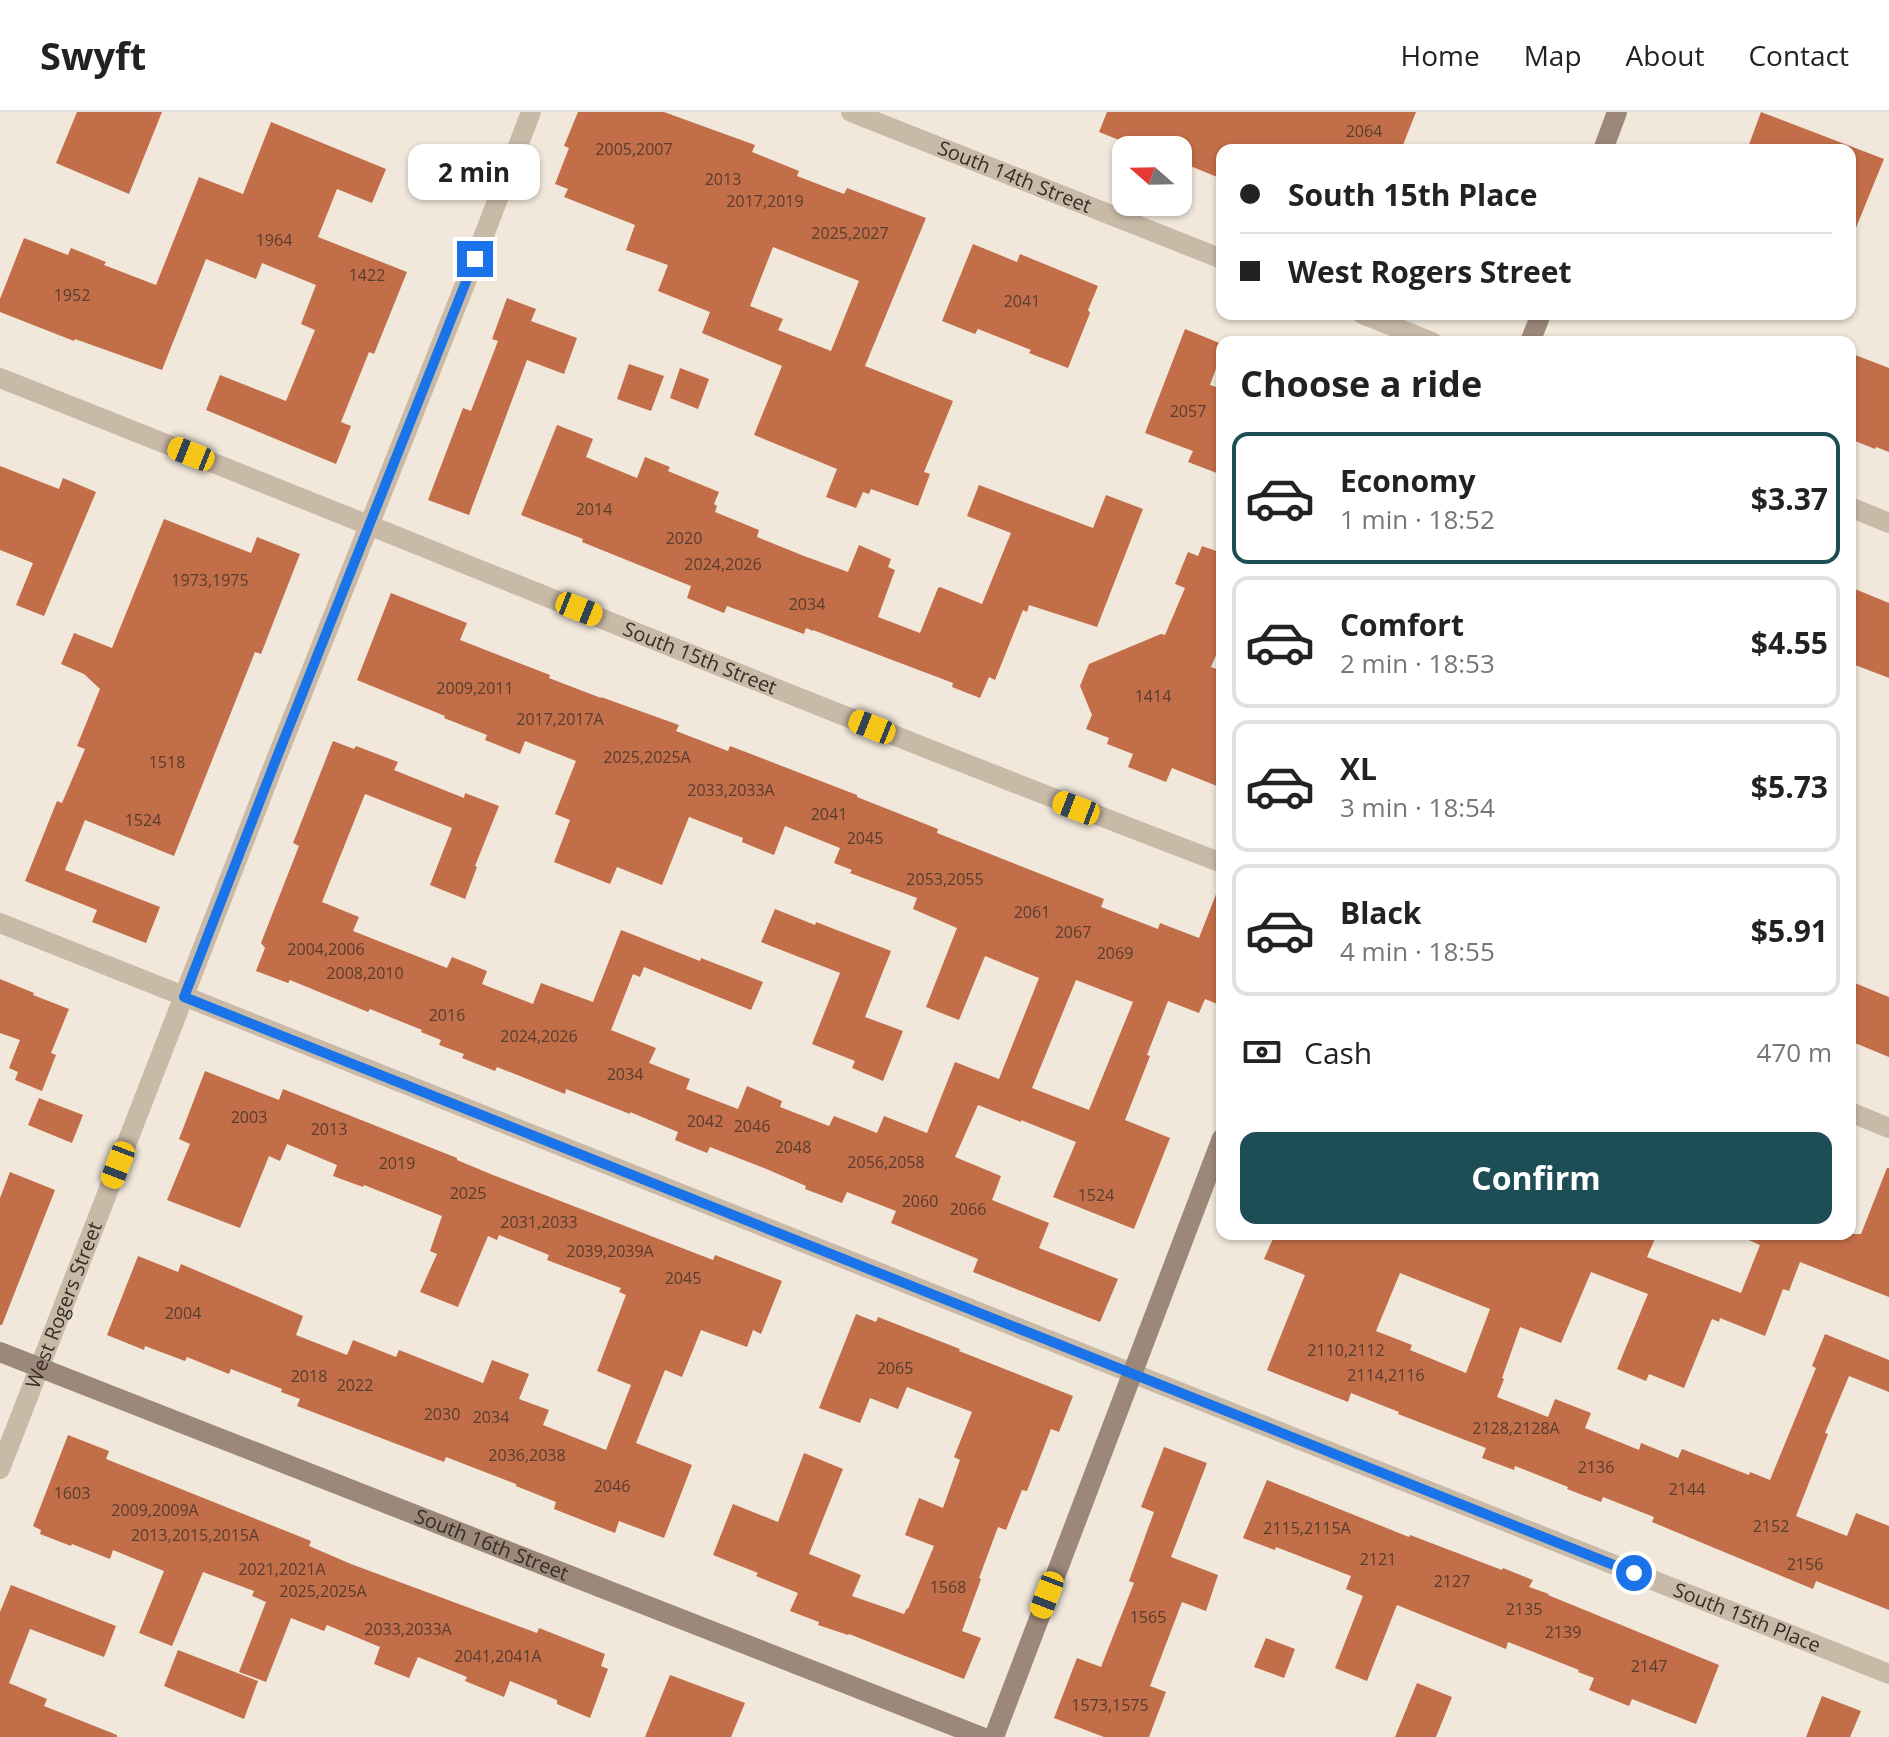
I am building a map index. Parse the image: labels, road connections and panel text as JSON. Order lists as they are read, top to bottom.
{
  "streets": {
    "main road": ["South 16th Street"],
    "street": [
      "South 14th Street",
      "South 15th Street",
      "West Rogers Street",
      "South 15th Place"
    ]
  },
  "crossings": [
    ["South 15th Street", "West Rogers Street"],
    ["West Rogers Street", "South 16th Street"],
    ["West Rogers Street", "South 15th Place"]
  ],
  "house_numbers": [
    "2064",
    "2005,2007",
    "2013",
    "2017,2019",
    "2025,2027",
    "1964",
    "1422",
    "1952",
    "2041",
    "2057",
    "2014",
    "2020",
    "2024,2026",
    "1973,1975",
    "2034",
    "2009,2011",
    "1414",
    "2017,2017A",
    "2025,2025A",
    "1518",
    "2033,2033A",
    "2041",
    "1524",
    "2045",
    "2053,2055",
    "2061",
    "2067",
    "2004,2006",
    "2069",
    "2008,2010",
    "2016",
    "2024,2026",
    "2034",
    "2003",
    "2042",
    "2046",
    "2013",
    "2048",
    "2056,2058",
    "2019",
    "2025",
    "1524",
    "2060",
    "2066",
    "2031,2033",
    "2039,2039A",
    "2045",
    "2004",
    "2110,2112",
    "2065",
    "2114,2116",
    "2018",
    "2022",
    "2030",
    "2034",
    "2128,2128A",
    "2036,2038",
    "2136",
    "2046",
    "2144",
    "1603",
    "2009,2009A",
    "2152",
    "2115,2115A",
    "2013,2015,2015A",
    "2121",
    "2156",
    "2021,2021A",
    "2127",
    "1568",
    "2025,2025A",
    "2135",
    "1565",
    "2033,2033A",
    "2139",
    "2041,2041A",
    "2147",
    "1573,1575"
  ],
  "north": "left",
  "page": {
    "header": "Swyft",
    "nav": [
      "Home",
      "Map",
      "About",
      "Contact"
    ],
    "bubble": "2 min",
    "banner": ["South 15th Place", "West Rogers Street"],
    "heading": "Choose a ride",
    "list": [
      {
        "name": "Economy",
        "note": "1 min · 18:52",
        "value": "$3.37"
      },
      {
        "name": "Comfort",
        "note": "2 min · 18:53",
        "value": "$4.55"
      },
      {
        "name": "XL",
        "note": "3 min · 18:54",
        "value": "$5.73"
      },
      {
        "name": "Black",
        "note": "4 min · 18:55",
        "value": "$5.91"
      }
    ],
    "pay": ["Cash", "470 m"],
    "buttons": "Confirm"
  }
}
